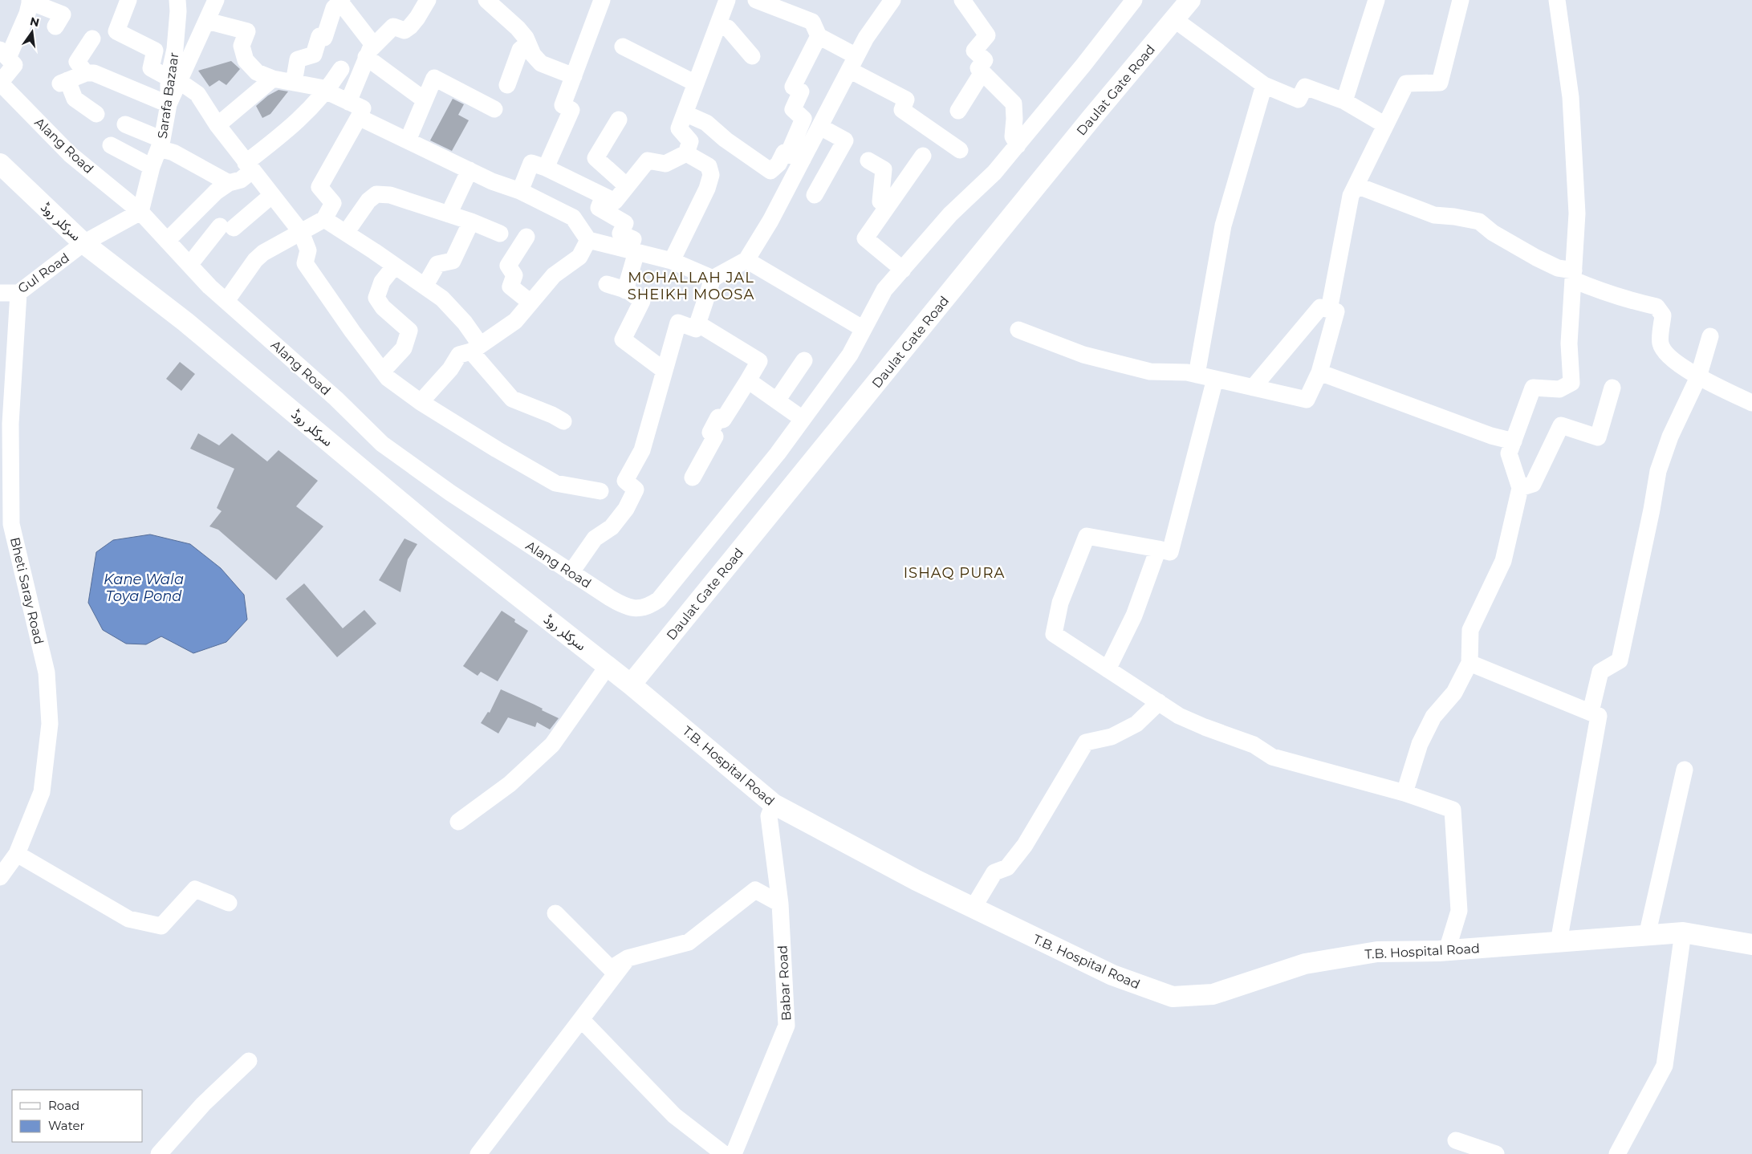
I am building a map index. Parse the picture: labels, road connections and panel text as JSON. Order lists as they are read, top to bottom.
{
  "streets": {
    "main road": ["Daulat Gate Road", "سرکلر روڈ", "T.B. Hospital Road"],
    "street": [
      "Sarafa Bazaar",
      "Alang Road",
      "Gul Road",
      "Bheti Saray Road",
      "Babar Road"
    ]
  },
  "crossings": [
    ["Daulat Gate Road", "سرکلر روڈ"],
    ["Daulat Gate Road", "T.B. Hospital Road"],
    ["Sarafa Bazaar", "Alang Road"],
    ["Sarafa Bazaar", "Gul Road"],
    ["Alang Road", "Gul Road"],
    ["سرکلر روڈ", "Gul Road"],
    ["سرکلر روڈ", "T.B. Hospital Road"],
    ["Gul Road", "Bheti Saray Road"],
    ["T.B. Hospital Road", "Babar Road"]
  ],
  "districts": ["MOHALLAH JAL SHEIKH MOOSA", "ISHAQ PURA"],
  "water": ["Kane Wala Toya Pond"],
  "legend": ["Road", "Water"],
  "north": "top"
}
